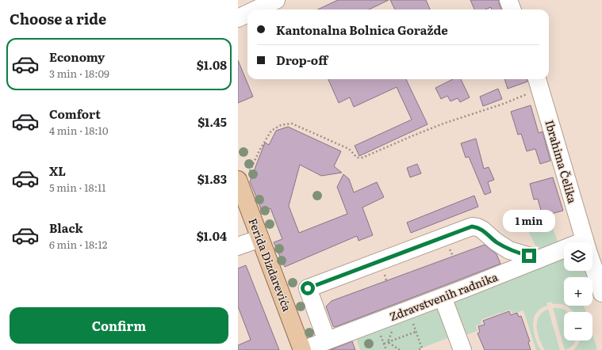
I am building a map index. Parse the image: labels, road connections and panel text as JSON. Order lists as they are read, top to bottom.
{
  "streets": {
    "main road": ["Ferida Dizdarevića"],
    "street": ["Ibrahima Čelika", "Zdravstvenih radnika"]
  },
  "crossings": [
    ["Ferida Dizdarevića", "Zdravstvenih radnika"]
  ],
  "page": {
    "heading": "Choose a ride",
    "banner": ["Kantonalna Bolnica Goražde", "Drop-off"],
    "list": [
      {
        "name": "Economy",
        "note": "3 min · 18:09",
        "value": "$1.08"
      },
      {
        "name": "Comfort",
        "note": "4 min · 18:10",
        "value": "$1.45"
      },
      {
        "name": "XL",
        "note": "5 min · 18:11",
        "value": "$1.83"
      },
      {
        "name": "Black",
        "note": "6 min · 18:12",
        "value": "$1.04"
      }
    ],
    "bubble": "1 min",
    "map_buttons": ["+", "−"],
    "buttons": "Confirm"
  }
}
